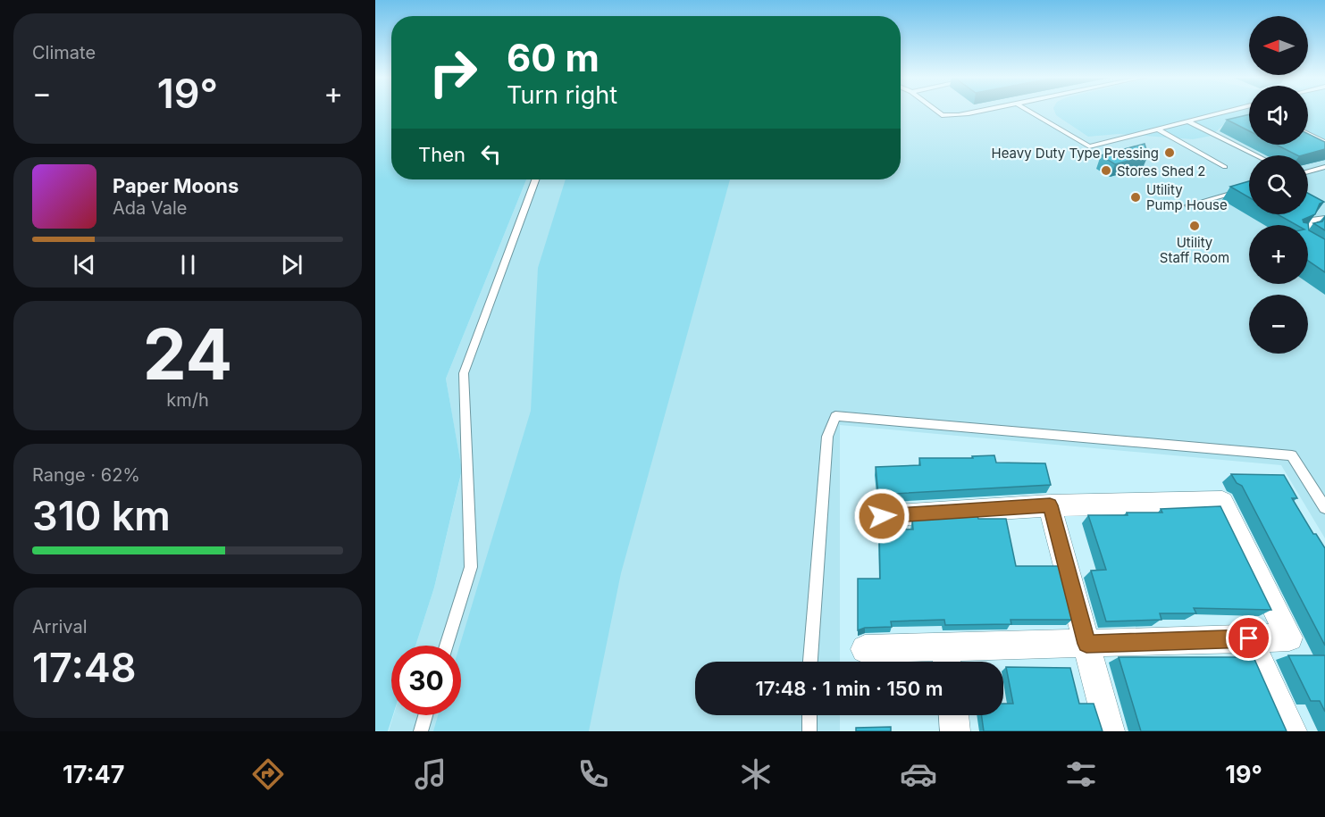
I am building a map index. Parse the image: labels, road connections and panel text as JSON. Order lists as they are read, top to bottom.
{
  "places": [
    "Heavy Duty Type Pressing",
    "Stores Shed 2",
    "Utility Pump House",
    "Utility Staff Room"
  ],
  "north": "left",
  "page": {
    "tile": [
      "Climate",
      ["24", "km/h"],
      ["Range · 62%", "310 km"],
      ["Arrival", "17:48"]
    ],
    "map_buttons": ["+", "−"],
    "turn": ["60 m", "Turn right"],
    "heat": ["−", "19°", "+"],
    "then": "Then",
    "song": ["Paper Moons", "Ada Vale"],
    "limit": "30",
    "trip": "17:48 · 1 min · 150 m",
    "tabs": ["17:47", "19°"]
  }
}
